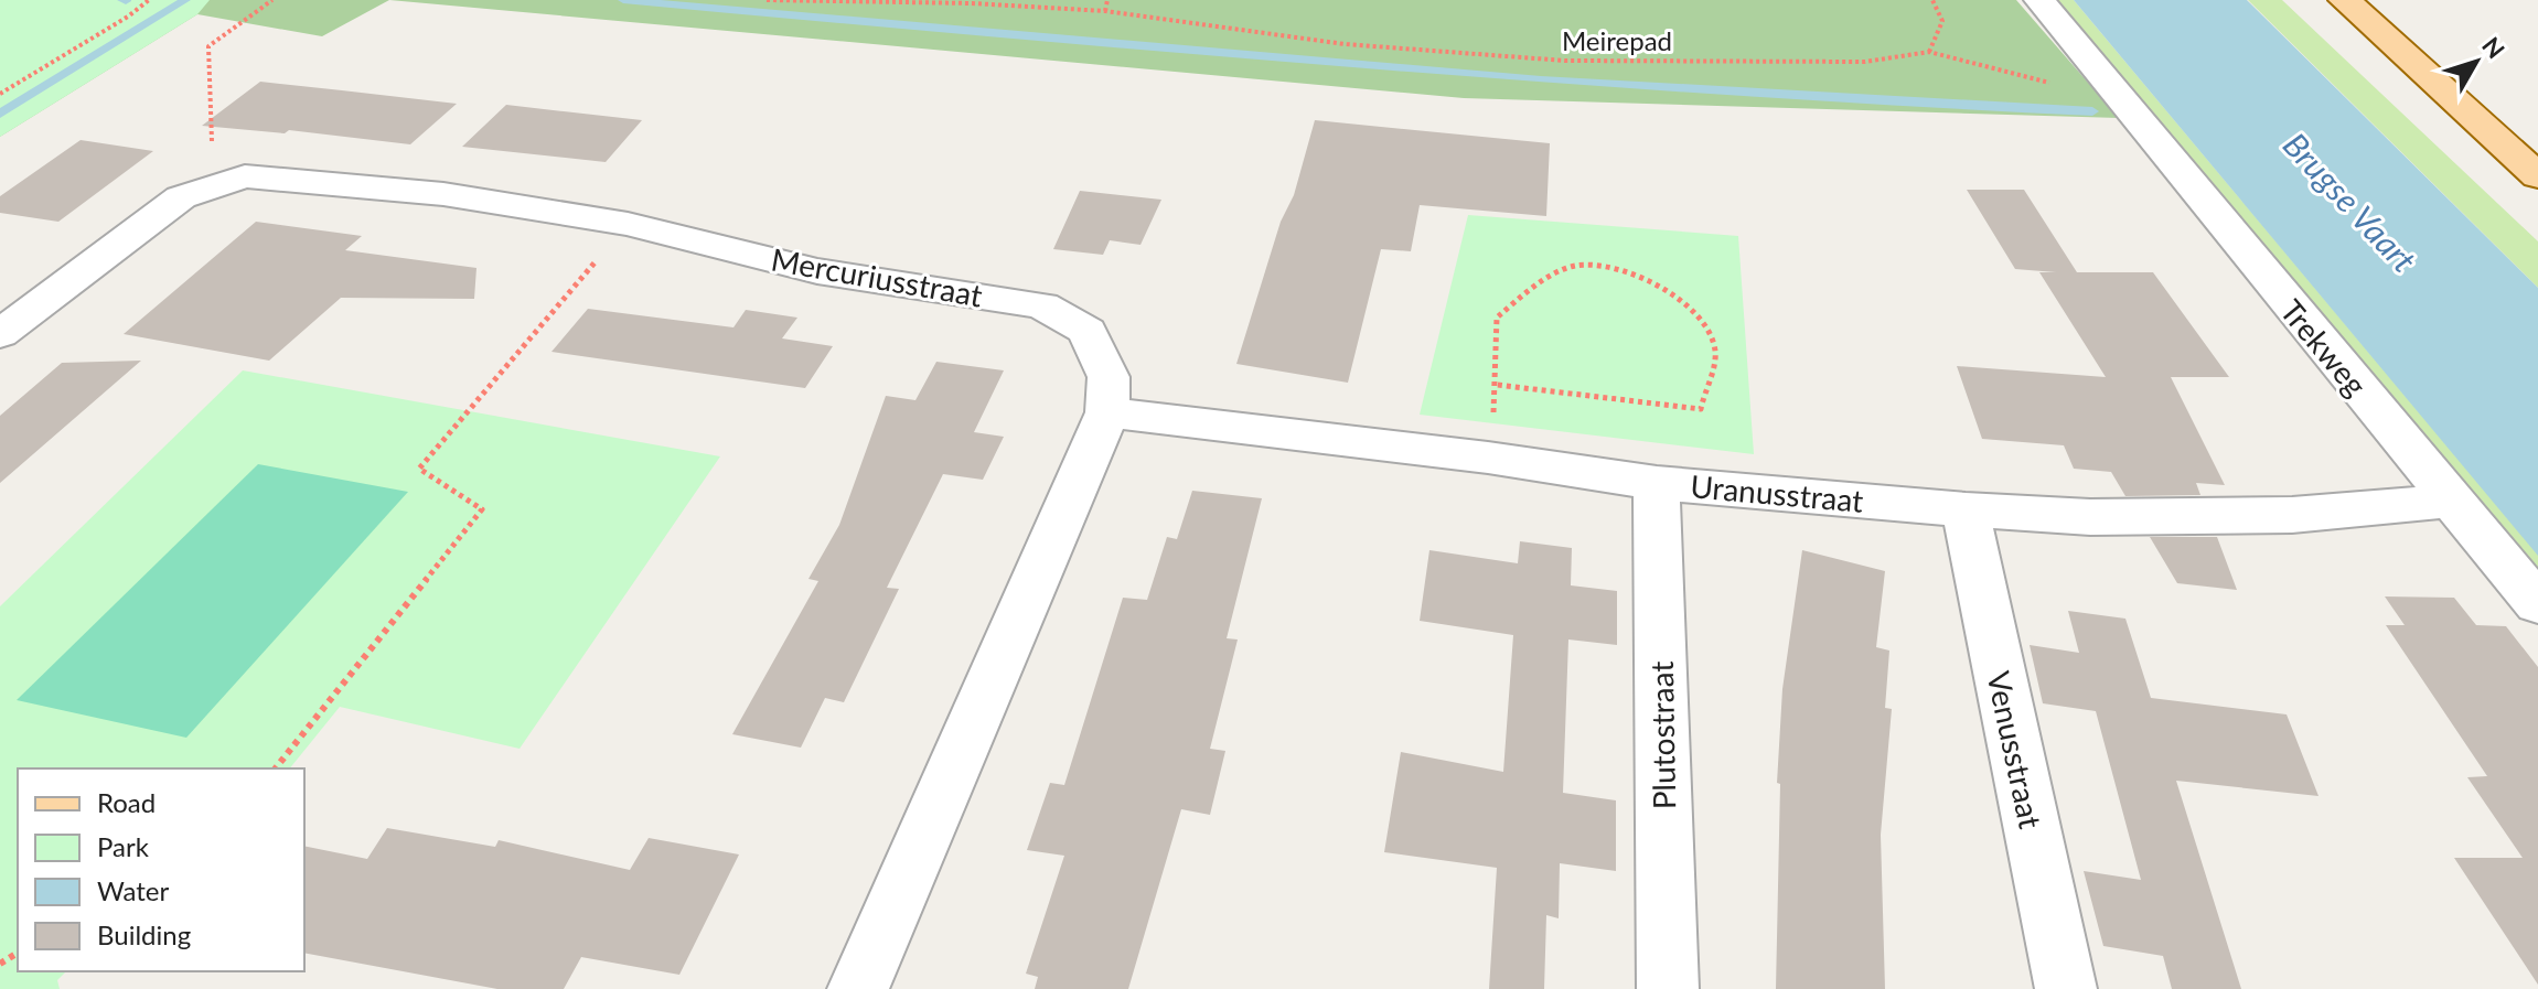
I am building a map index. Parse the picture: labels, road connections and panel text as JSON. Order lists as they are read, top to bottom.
{
  "streets": {
    "street": [
      "Mercuriusstraat",
      "Trekweg",
      "Uranusstraat",
      "Plutostraat",
      "Venusstraat"
    ],
    "path": ["Meirepad"]
  },
  "crossings": [
    ["Meirepad", "Trekweg"],
    ["Mercuriusstraat", "Uranusstraat"],
    ["Trekweg", "Uranusstraat"],
    ["Uranusstraat", "Plutostraat"],
    ["Uranusstraat", "Venusstraat"]
  ],
  "water": ["Brugse Vaart"],
  "legend": [
    "Road",
    "Park",
    "Water",
    "Building"
  ],
  "north": "top right"
}
